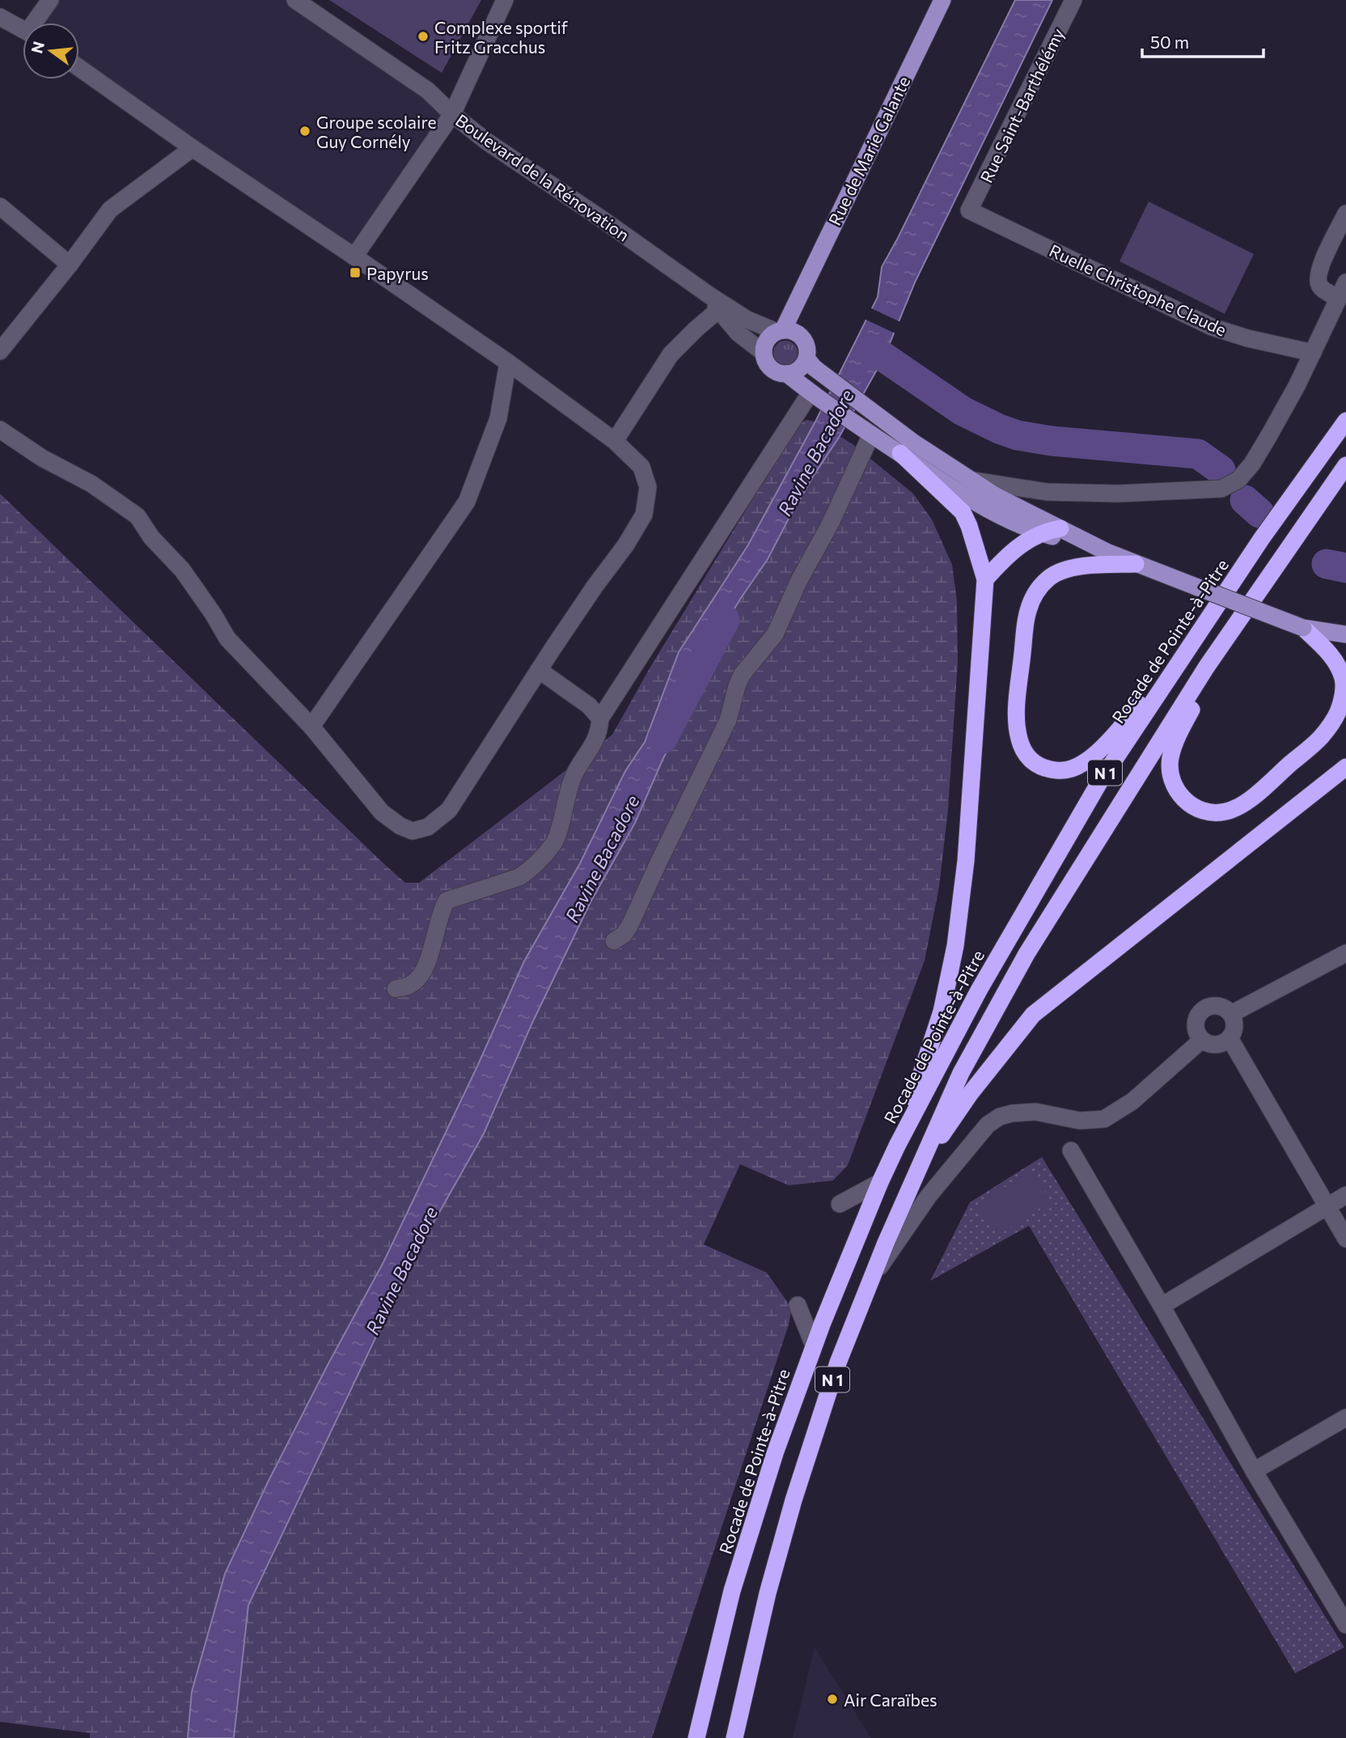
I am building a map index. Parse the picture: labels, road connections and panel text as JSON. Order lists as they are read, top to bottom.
{
  "streets": {
    "highway": ["Rocade de Pointe-à-Pitre", "N 1"],
    "main road": ["Rue de Marie Galante"],
    "street": ["Rue Saint-Barthélémy", "Boulevard de la Rénovation", "Ruelle Christophe Claude"]
  },
  "crossings": [
    ["Rue Saint-Barthélémy", "Ruelle Christophe Claude"],
    ["Rue de Marie Galante", "Boulevard de la Rénovation"]
  ],
  "water": ["Ravine Bacadore"],
  "places": {
    "other": ["Complexe sportif Fritz Gracchus", "Groupe scolaire Guy Cornély", "Air Caraïbes"],
    "transit": ["Papyrus"]
  },
  "scale_bar": "50 m",
  "north": "left"
}
